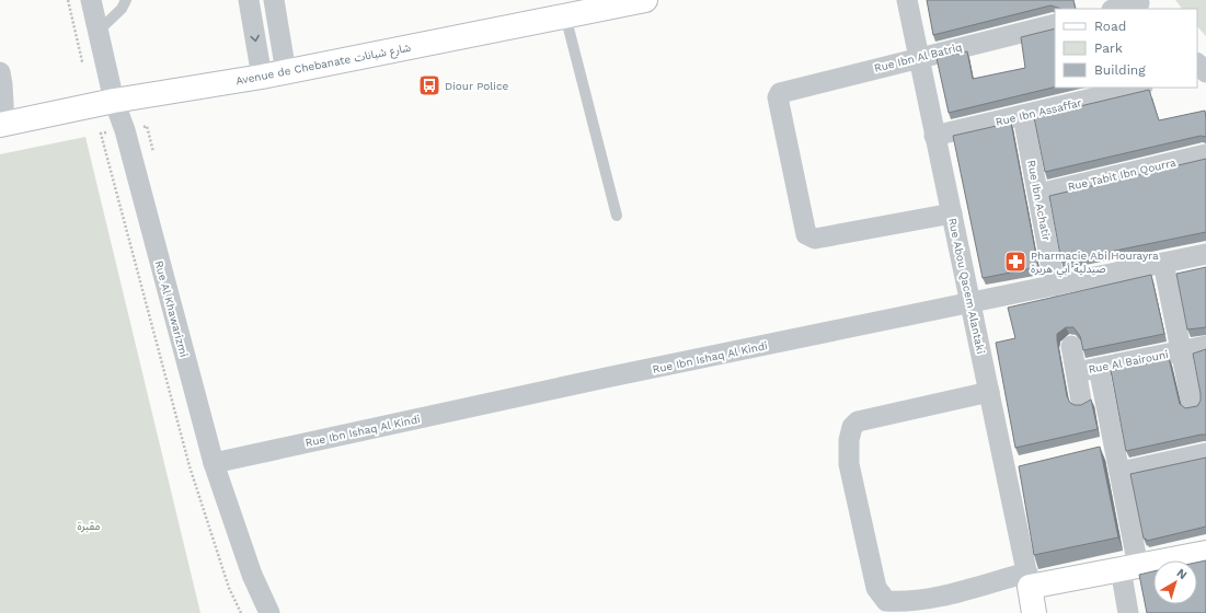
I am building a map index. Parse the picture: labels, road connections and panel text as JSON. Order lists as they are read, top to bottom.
{
  "streets": {
    "street": [
      "Rue Ibn Al Batriq",
      "Avenue de Chebanate شارع شبانات",
      "Rue Ibn Assaffar",
      "Rue Tabit Ibn Qourra",
      "Rue Ibn Achatir",
      "Rue Abou Qacem Alantaki",
      "Rue Al Khawarizmi",
      "Rue Ibn Ishaq Al Kindi",
      "Rue Al Bairouni"
    ]
  },
  "crossings": [
    ["Rue Ibn Al Batriq", "Rue Abou Qacem Alantaki"],
    ["Avenue de Chebanate شارع شبانات", "Rue Al Khawarizmi"],
    ["Rue Ibn Assaffar", "Rue Ibn Achatir"],
    ["Rue Ibn Assaffar", "Rue Abou Qacem Alantaki"],
    ["Rue Tabit Ibn Qourra", "Rue Ibn Achatir"],
    ["Rue Ibn Achatir", "Rue Ibn Ishaq Al Kindi"],
    ["Rue Abou Qacem Alantaki", "Rue Ibn Ishaq Al Kindi"],
    ["Rue Al Khawarizmi", "Rue Ibn Ishaq Al Kindi"],
    ["Rue Ibn Ishaq Al Kindi", "Rue Al Bairouni"]
  ],
  "parks": ["مقبرة"],
  "places": {
    "bus stop": ["Diour Police"],
    "pharmacy": ["Pharmacie Abi Hourayra صيدلية أبي هريرة"]
  },
  "legend": ["Road", "Park", "Building"],
  "north": "top right"
}
